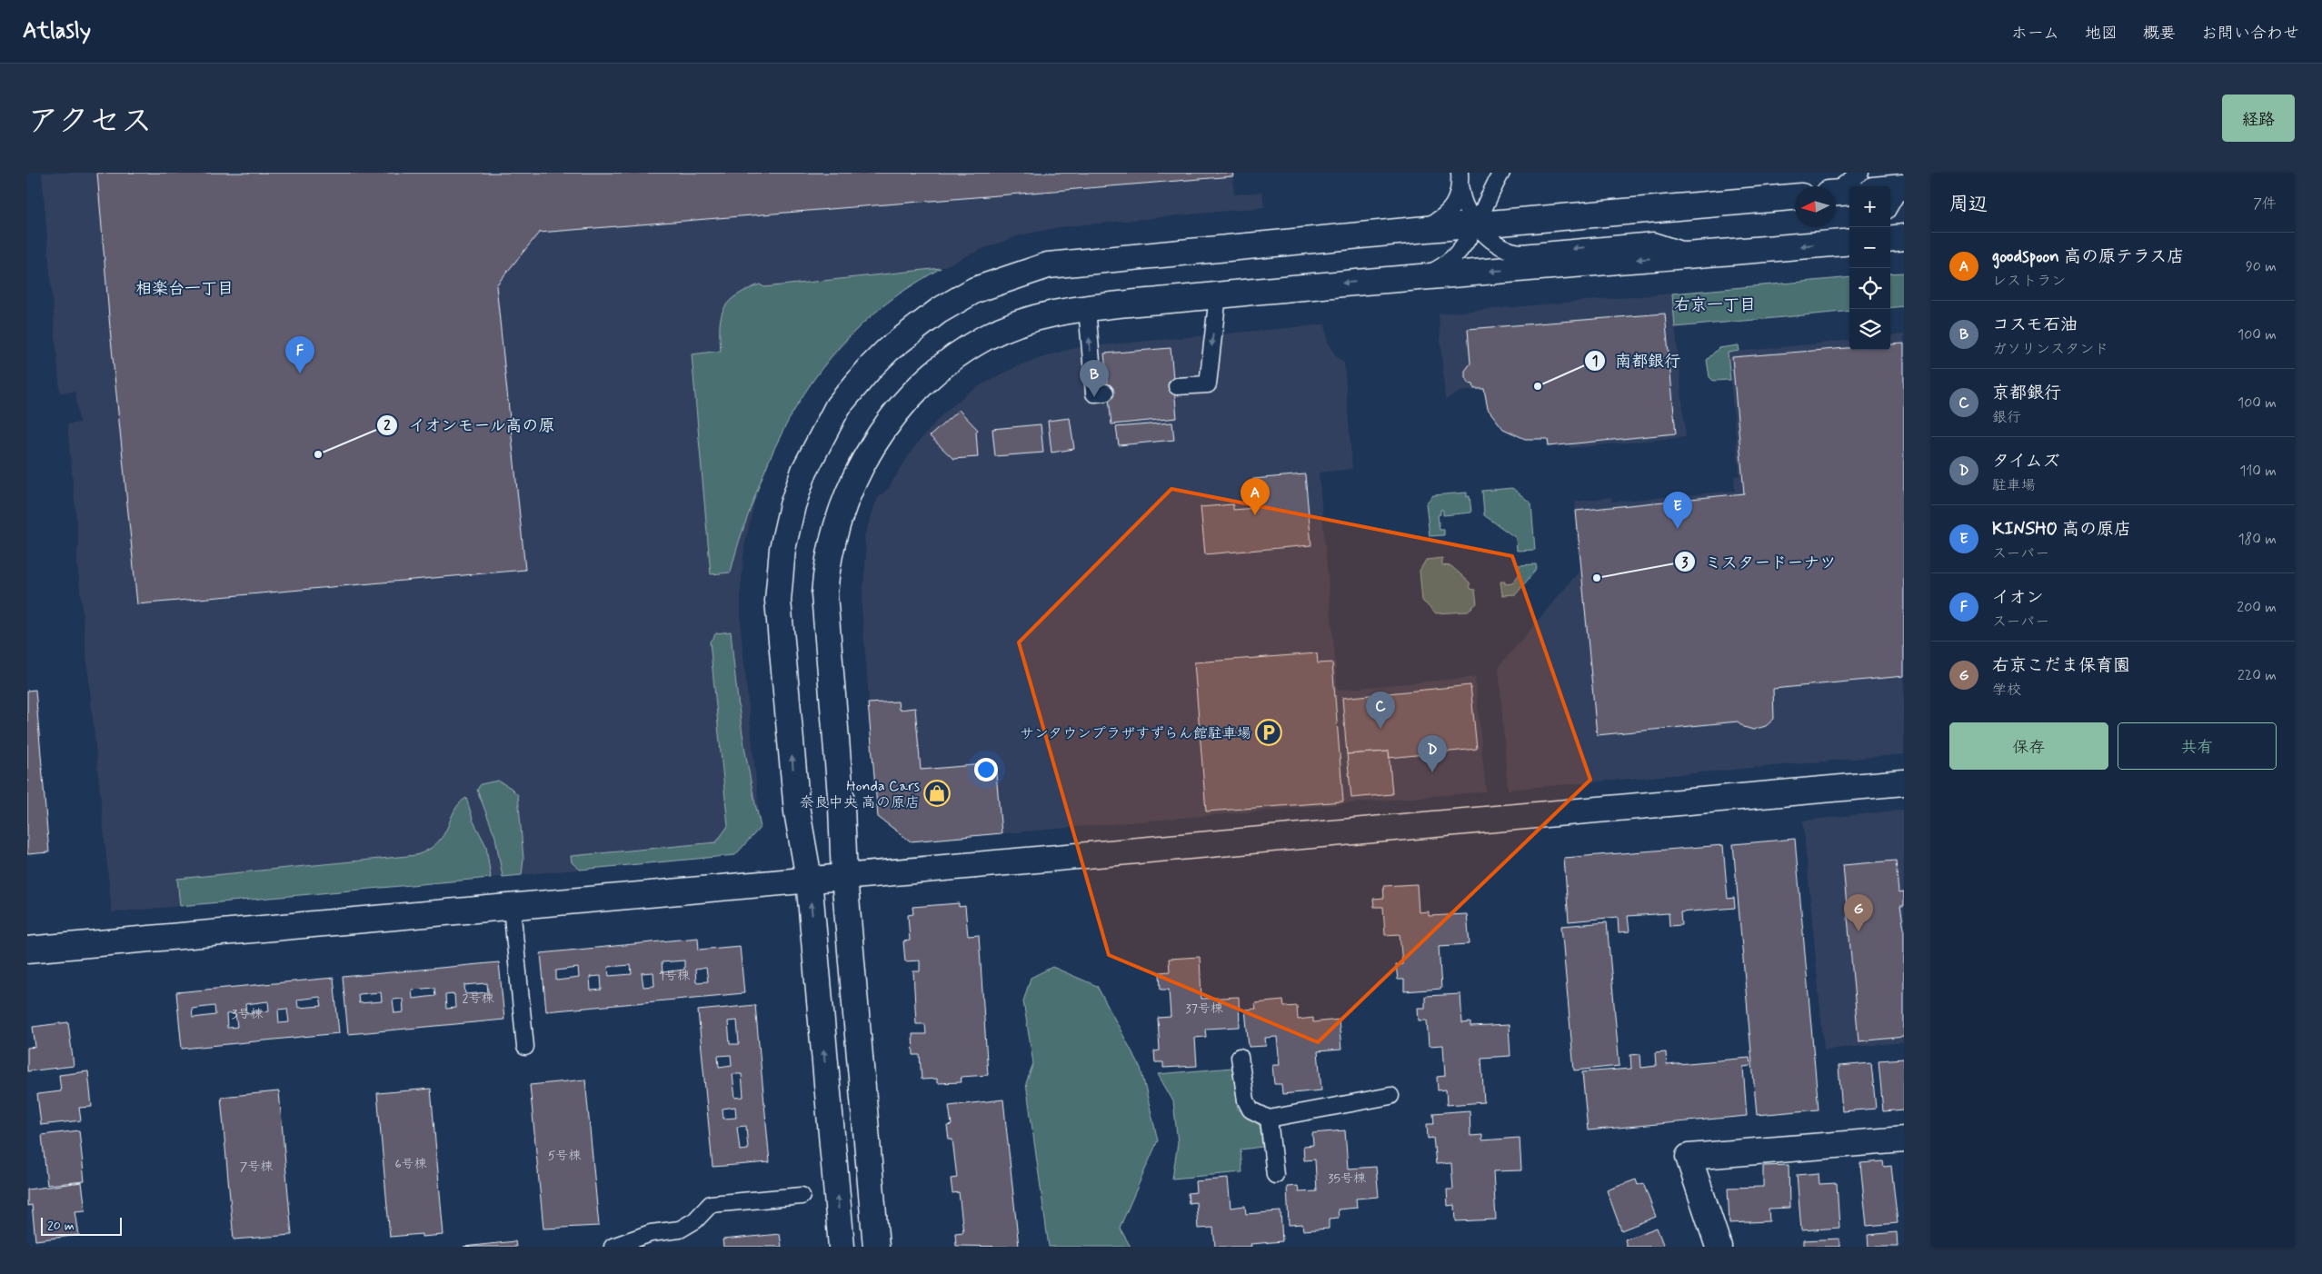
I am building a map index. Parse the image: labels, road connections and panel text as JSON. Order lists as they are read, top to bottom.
{
  "districts": ["相楽台一丁目", "右京一丁目"],
  "places": {
    "other": ["南都銀行", "イオンモール高の原", "ミスタードーナツ"],
    "parking": ["サンタウンプラザすずらん館駐車場"],
    "shop": ["Honda Cars 奈良中央 高の原店"]
  },
  "house_numbers": [
    "1号棟",
    "2号棟",
    "37号棟",
    "3号棟",
    "5号棟",
    "6号棟",
    "7号棟",
    "35号棟"
  ],
  "scale_bar": "20 m",
  "north": "left",
  "page": {
    "header": "Atlasly",
    "nav": [
      "ホーム",
      "地図",
      "概要",
      "お問い合わせ"
    ],
    "title": "アクセス",
    "buttons": [
      "経路",
      ["保存", "共有"]
    ],
    "heading": ["周辺", "7件"],
    "map_buttons": ["+", "−"],
    "list": [
      {
        "mark": "A",
        "name": "goodspoon 高の原テラス店",
        "note": "レストラン",
        "value": "90 m"
      },
      {
        "mark": "B",
        "name": "コスモ石油",
        "note": "ガソリンスタンド",
        "value": "100 m"
      },
      {
        "mark": "C",
        "name": "京都銀行",
        "note": "銀行",
        "value": "100 m"
      },
      {
        "mark": "D",
        "name": "タイムズ",
        "note": "駐車場",
        "value": "110 m"
      },
      {
        "mark": "E",
        "name": "KINSHO 高の原店",
        "note": "スーパー",
        "value": "180 m"
      },
      {
        "mark": "F",
        "name": "イオン",
        "note": "スーパー",
        "value": "200 m"
      },
      {
        "mark": "G",
        "name": "右京こだま保育園",
        "note": "学校",
        "value": "220 m"
      }
    ],
    "pins": [
      "F",
      "B",
      "A",
      "E",
      "C",
      "D",
      "G"
    ],
    "scale": "20 m"
  }
}
